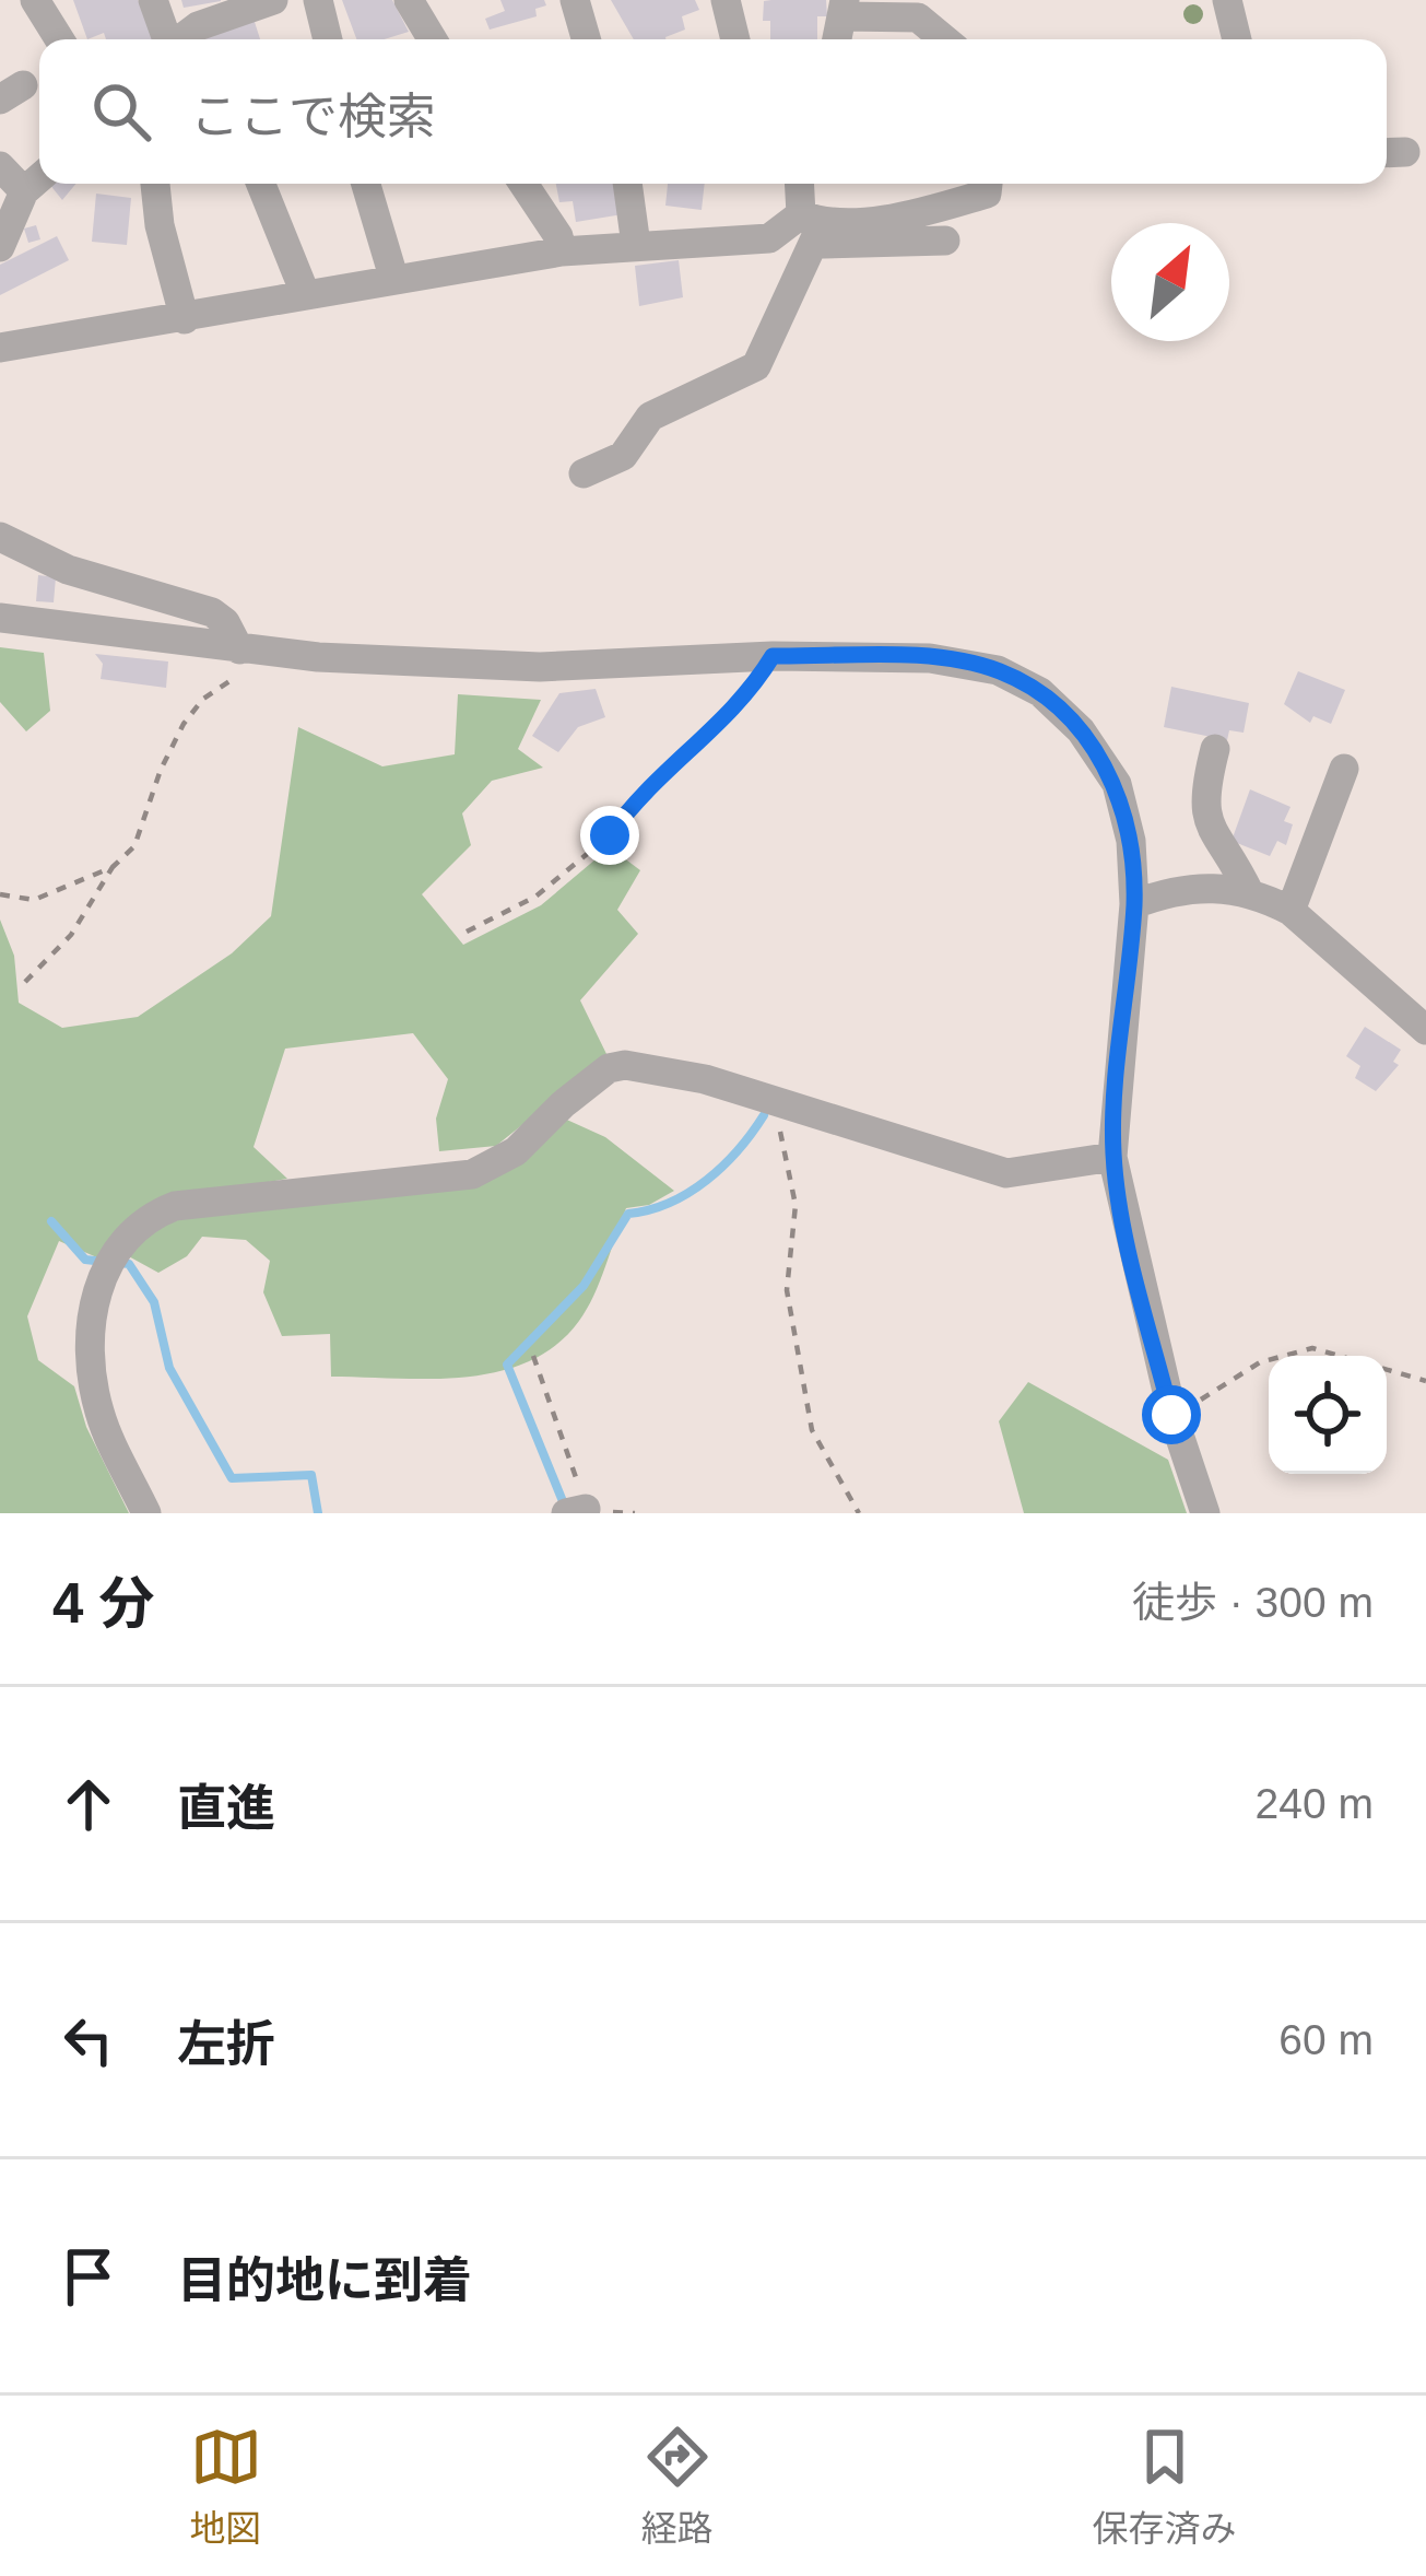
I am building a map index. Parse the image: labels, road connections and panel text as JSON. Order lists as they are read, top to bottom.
{
  "north": "top right",
  "page": {
    "search": "ここで検索",
    "heading": ["4 分", "徒歩 · 300 m"],
    "list": [
      ["直進", "240 m"],
      ["左折", "60 m"],
      "目的地に到着"
    ],
    "nav": ["地図", "経路", "保存済み"]
  }
}
